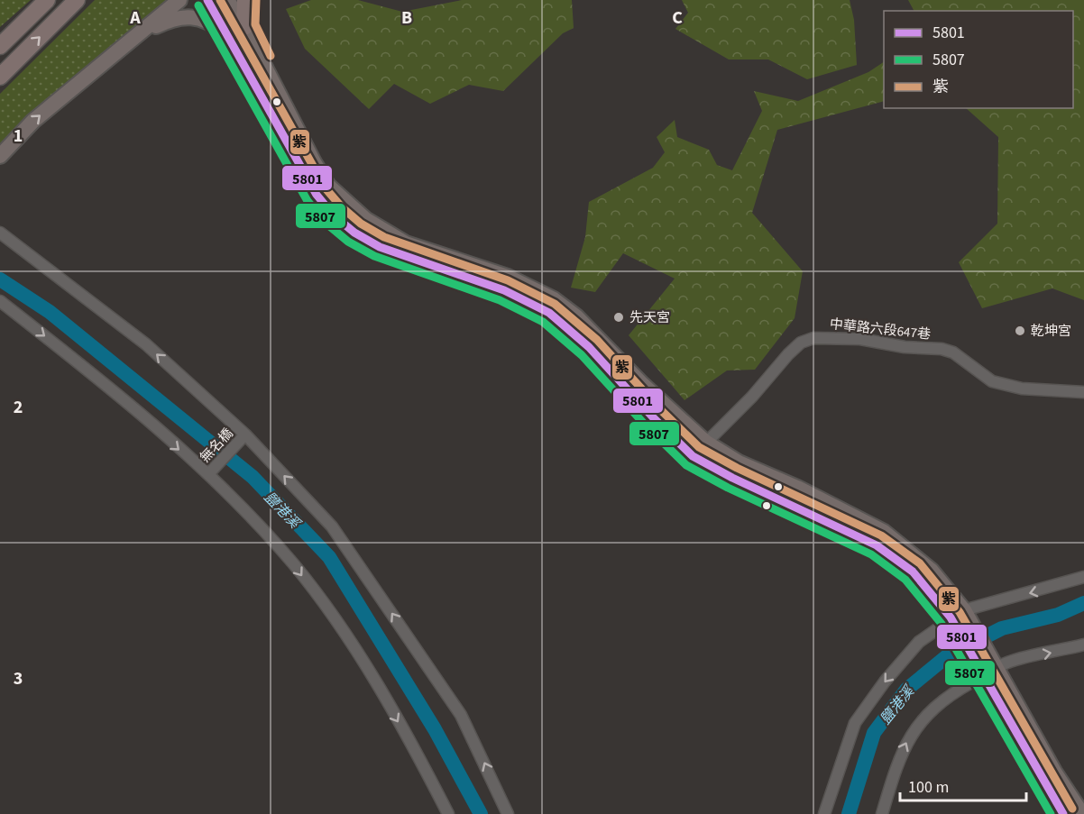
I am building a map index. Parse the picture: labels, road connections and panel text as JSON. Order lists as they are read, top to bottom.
{
  "streets": {
    "street": ["中華路六段647巷", "無名橋"]
  },
  "water": ["鹽港溪"],
  "places": ["先天宮", "乾坤宮"],
  "lines": ["transit line 5801", "transit line 紫", "transit line 5807"],
  "legend": ["5801", "5807", "紫"],
  "scale_bar": "100 m",
  "grid": {
    "columns": ["A", "B", "C"],
    "rows": ["1", "2", "3"]
  }
}
